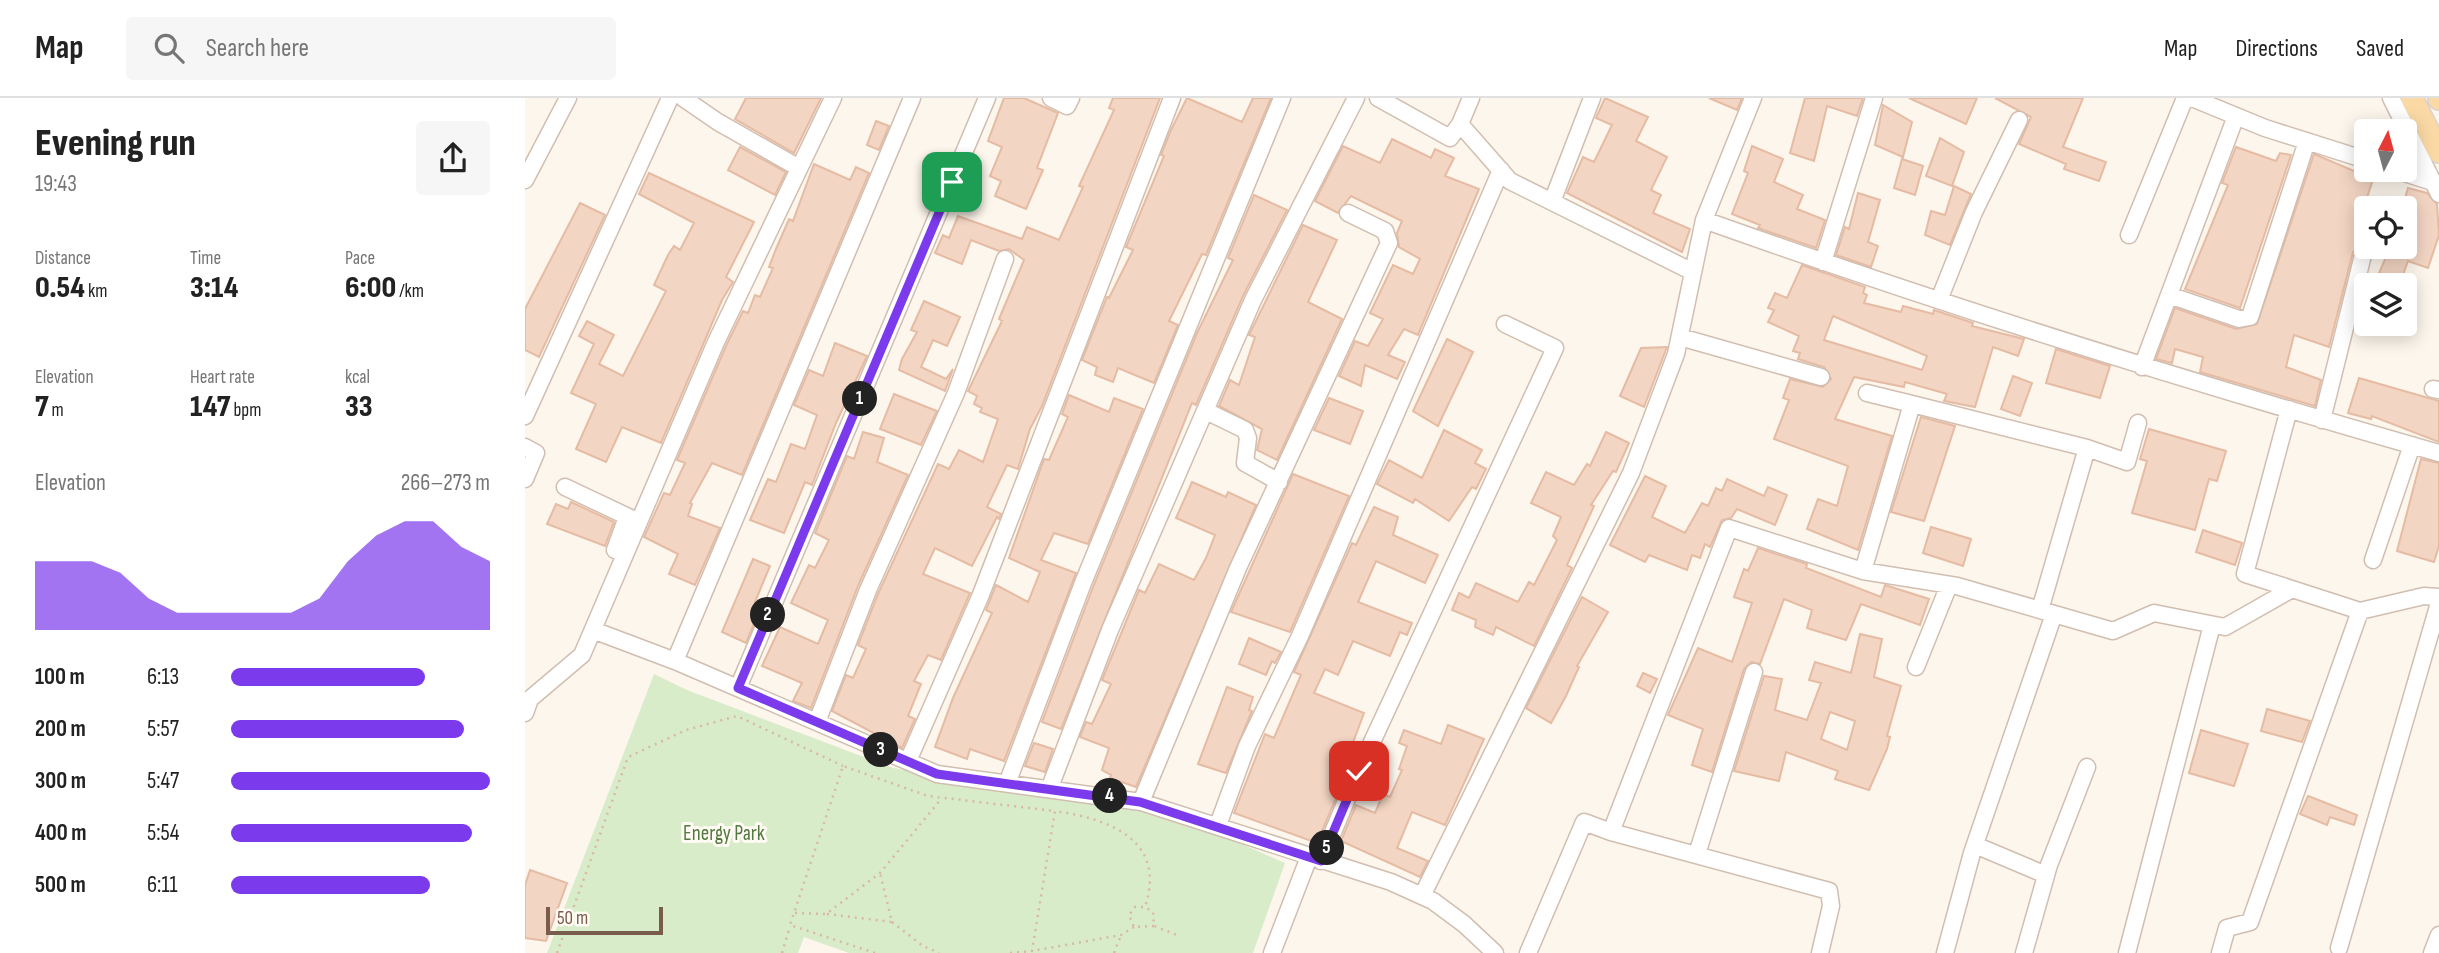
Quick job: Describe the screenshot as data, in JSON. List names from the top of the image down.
{
  "parks": ["Energy Park"],
  "scale_bar": "50 m",
  "north": "top",
  "page": {
    "header": "Map",
    "search": "Search here",
    "nav": ["Map", "Directions", "Saved"],
    "heading": ["Evening run", "19:43"],
    "stats": [
      ["Distance", "0.54 km"],
      ["Time", "3:14"],
      ["Pace", "6:00 /km"],
      ["Elevation", "7 m"],
      ["Heart rate", "147 bpm"],
      ["kcal", "33"]
    ],
    "pins": [
      "1",
      "2",
      "3",
      "4",
      "5"
    ],
    "chart": ["Elevation", "266–273 m"],
    "list": [
      {
        "name": "100 m",
        "note": "6:13"
      },
      {
        "name": "200 m",
        "note": "5:57"
      },
      {
        "name": "300 m",
        "note": "5:47"
      },
      {
        "name": "400 m",
        "note": "5:54"
      },
      {
        "name": "500 m",
        "note": "6:11"
      }
    ],
    "scale": "50 m"
  }
}
